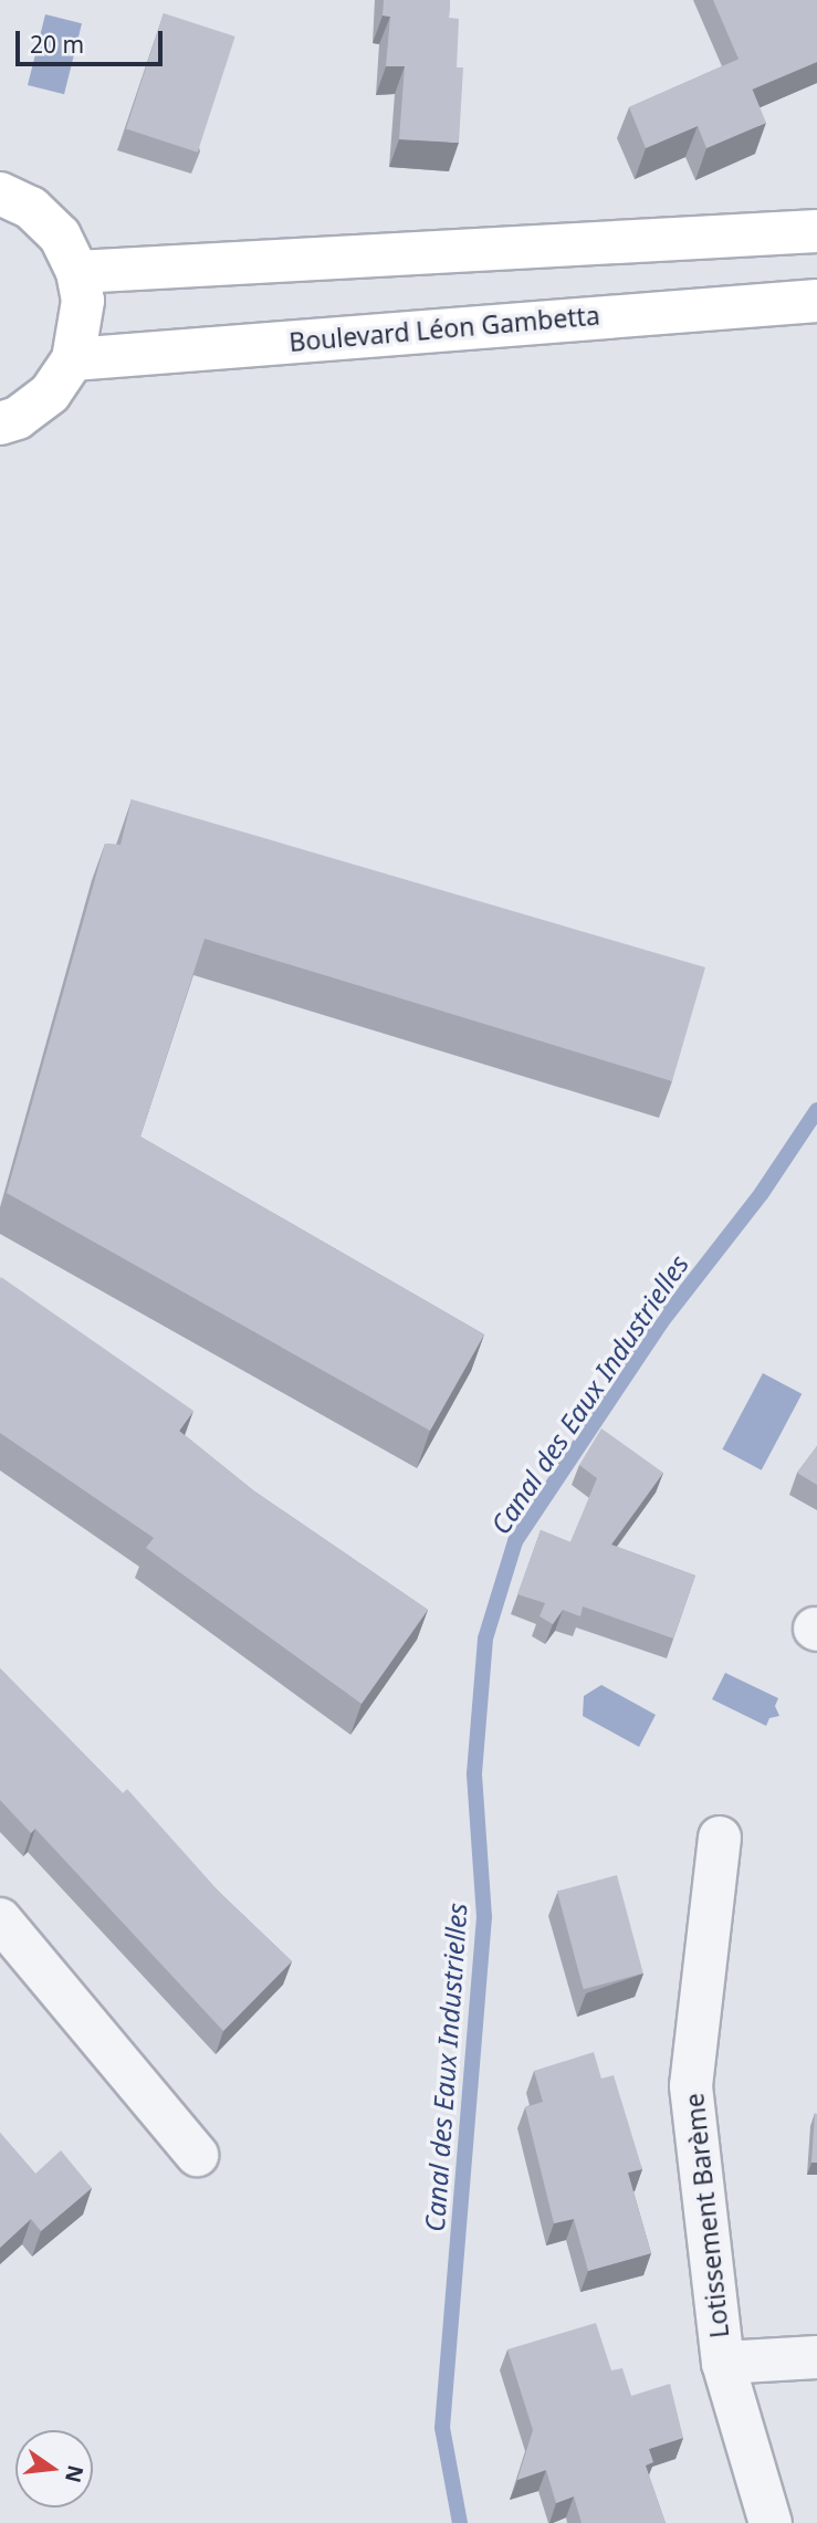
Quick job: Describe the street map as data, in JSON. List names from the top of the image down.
{
  "streets": {
    "main road": ["Boulevard Léon Gambetta"],
    "street": ["Lotissement Barème"]
  },
  "water": ["Canal des Eaux Industrielles"],
  "scale_bar": "20 m",
  "north": "right"
}
